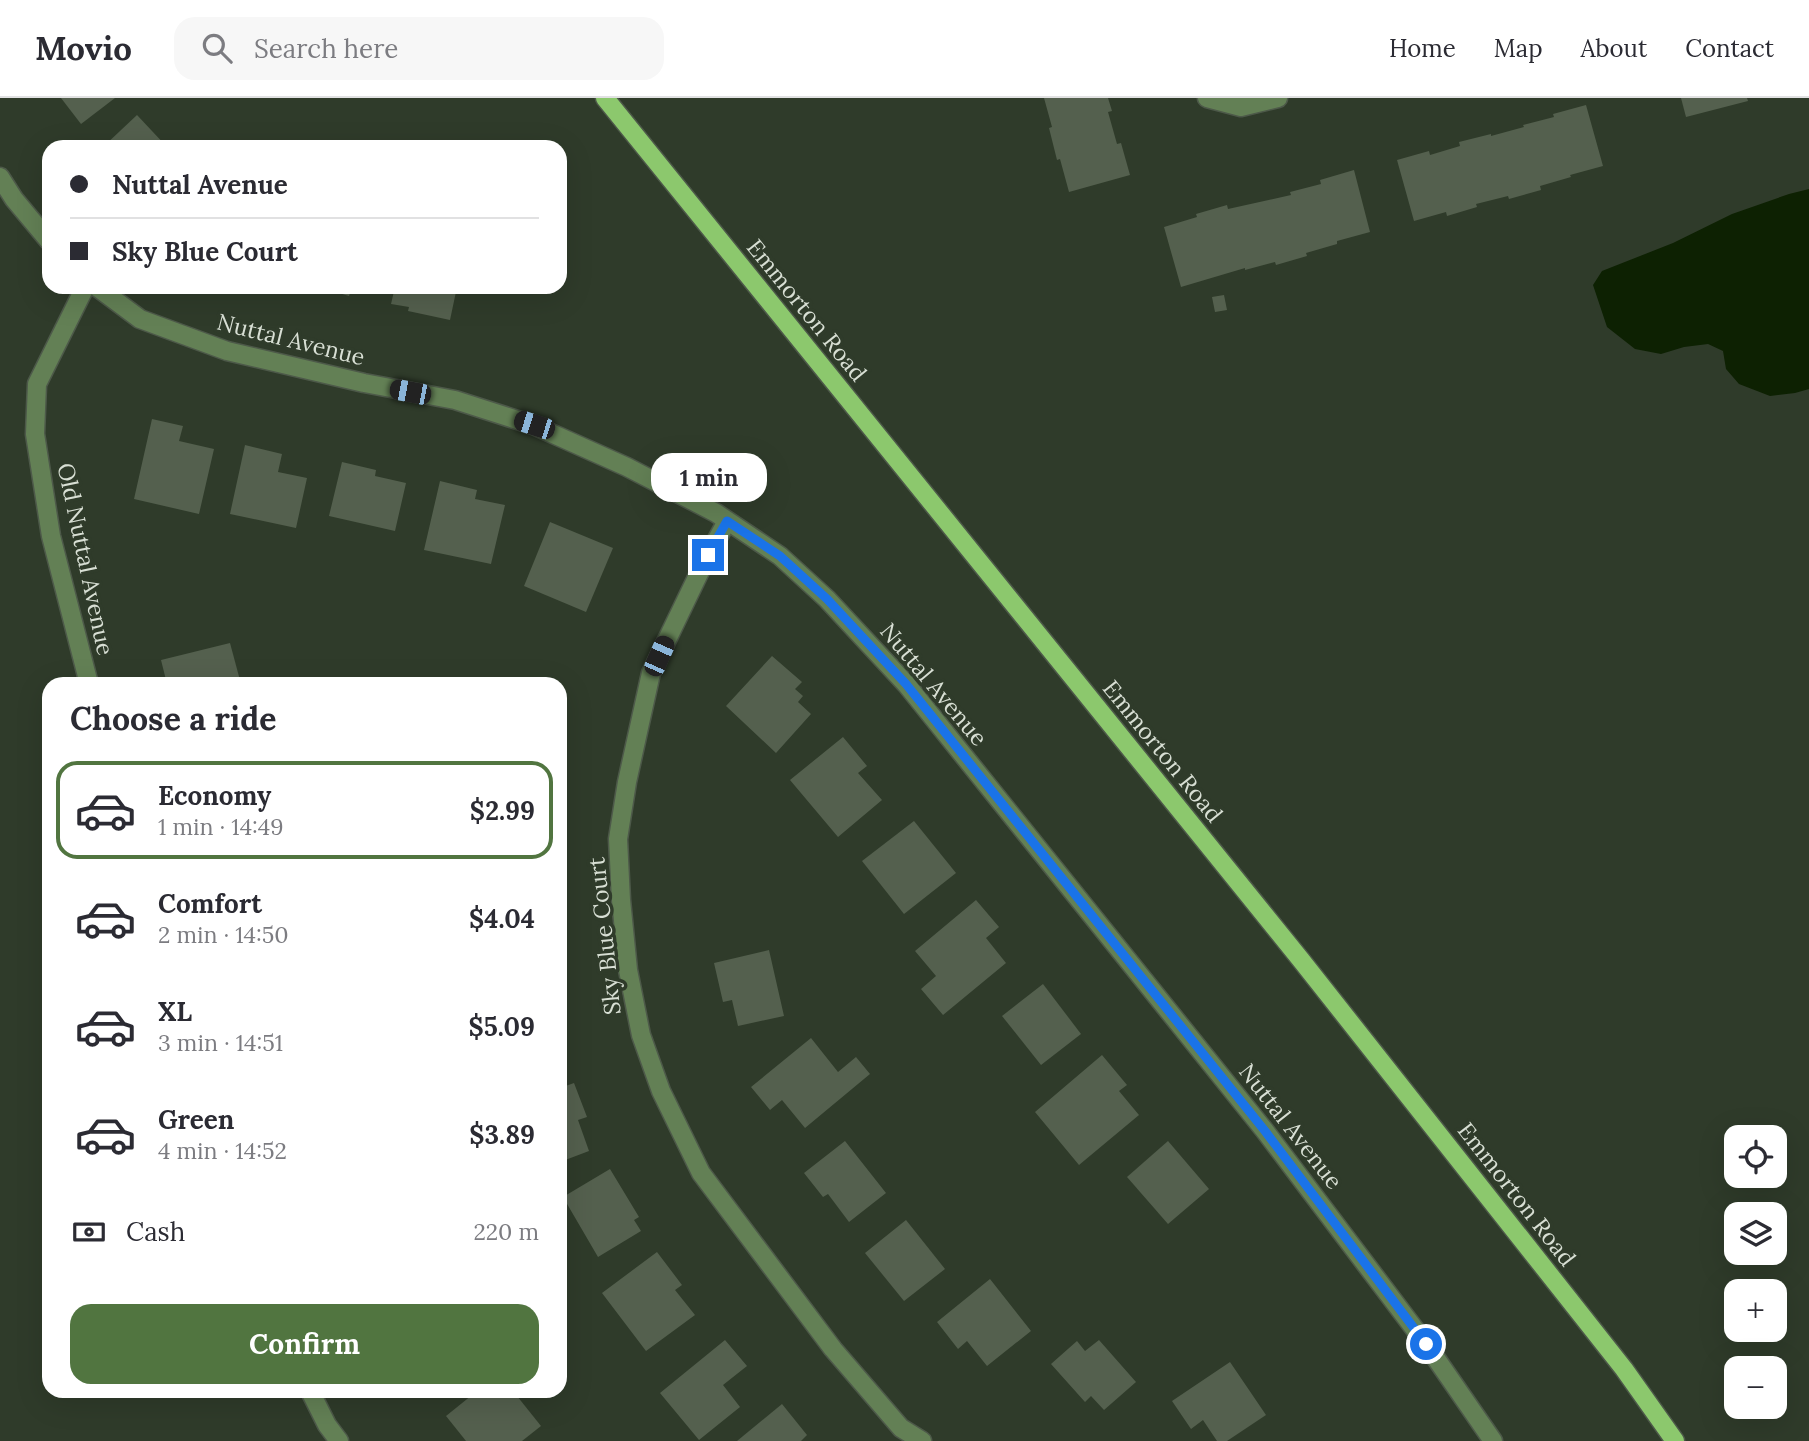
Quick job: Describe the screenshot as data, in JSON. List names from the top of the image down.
{
  "streets": {
    "main road": ["Emmorton Road"],
    "street": ["Nuttal Avenue", "Old Nuttal Avenue", "Sky Blue Court"]
  },
  "crossings": [
    ["Nuttal Avenue", "Sky Blue Court"]
  ],
  "page": {
    "header": "Movio",
    "search": "Search here",
    "nav": [
      "Home",
      "Map",
      "About",
      "Contact"
    ],
    "banner": ["Nuttal Avenue", "Sky Blue Court"],
    "bubble": "1 min",
    "heading": "Choose a ride",
    "list": [
      {
        "name": "Economy",
        "note": "1 min · 14:49",
        "value": "$2.99"
      },
      {
        "name": "Comfort",
        "note": "2 min · 14:50",
        "value": "$4.04"
      },
      {
        "name": "XL",
        "note": "3 min · 14:51",
        "value": "$5.09"
      },
      {
        "name": "Green",
        "note": "4 min · 14:52",
        "value": "$3.89"
      }
    ],
    "map_buttons": ["+", "−"],
    "pay": ["Cash", "220 m"],
    "buttons": "Confirm"
  }
}
